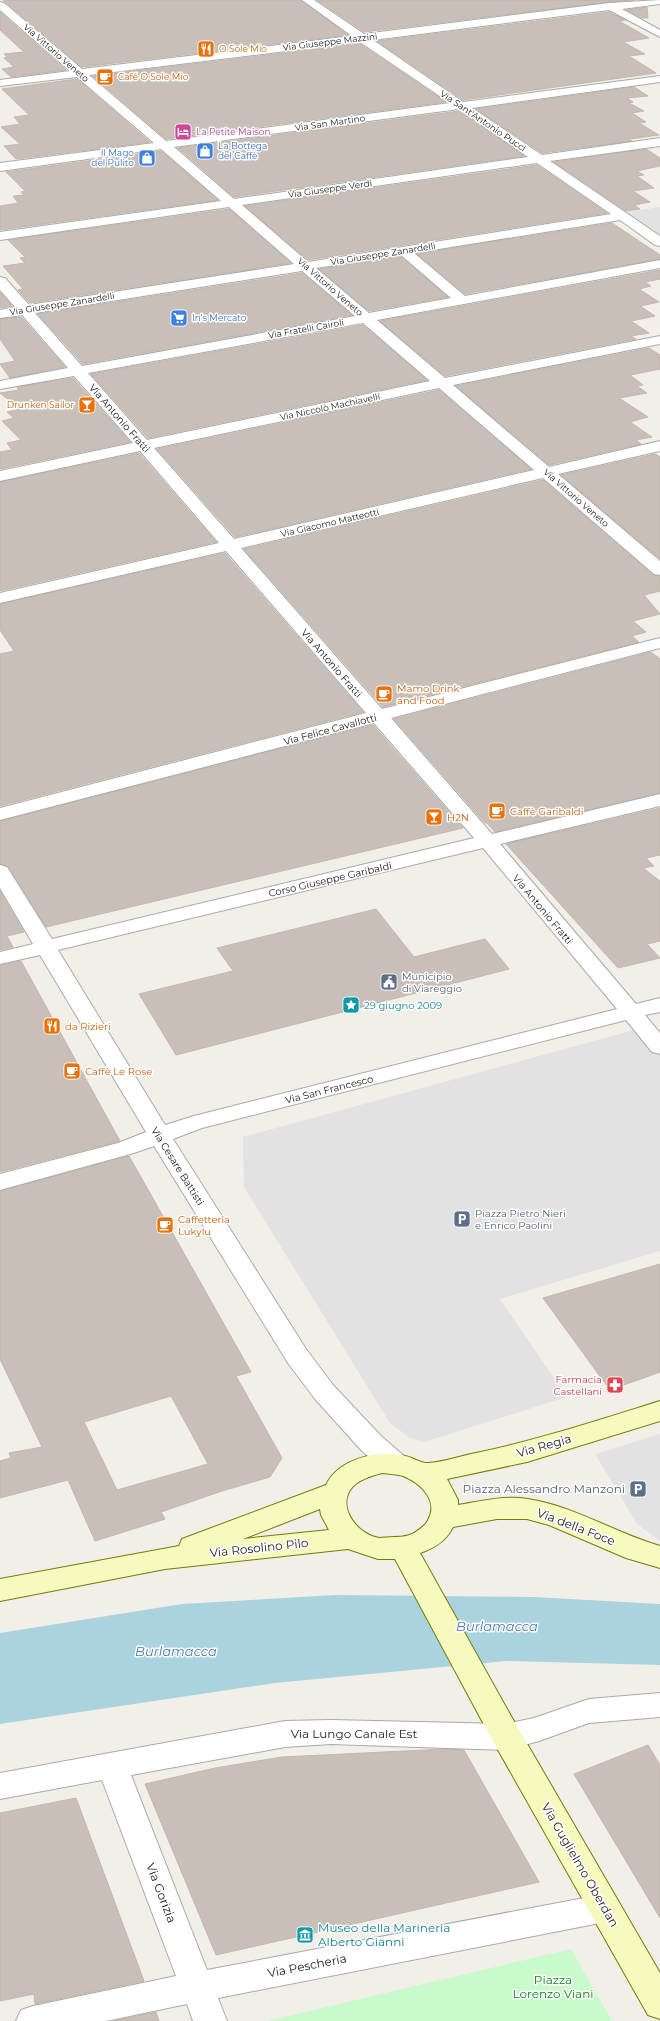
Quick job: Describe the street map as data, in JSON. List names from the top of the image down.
{
  "streets": {
    "street": [
      "Via Giuseppe Mazzini",
      "Via Vittorio Veneto",
      "Via Sant'Antonio Pucci",
      "Via San Martino",
      "Via Giuseppe Verdi",
      "Via Giuseppe Zanardelli",
      "Via Fratelli Cairoli",
      "Via Niccolò Machiavelli",
      "Via Antonio Fratti",
      "Via Giacomo Matteotti",
      "Via Felice Cavallotti",
      "Corso Giuseppe Garibaldi",
      "Via San Francesco",
      "Via Cesare Battisti",
      "Via Regia",
      "Via della Foce",
      "Via Rosolino Pilo",
      "Via Lungo Canale Est",
      "Via Guglielmo Oberdan",
      "Via Gorizia",
      "Via Pescheria"
    ]
  },
  "crossings": [
    ["Via Giuseppe Mazzini", "Via Vittorio Veneto"],
    ["Via Giuseppe Mazzini", "Via Sant'Antonio Pucci"],
    ["Via Vittorio Veneto", "Via San Martino"],
    ["Via Vittorio Veneto", "Via Giuseppe Verdi"],
    ["Via Vittorio Veneto", "Via Giuseppe Zanardelli"],
    ["Via Vittorio Veneto", "Via Fratelli Cairoli"],
    ["Via Vittorio Veneto", "Via Niccolò Machiavelli"],
    ["Via Vittorio Veneto", "Via Giacomo Matteotti"],
    ["Via Sant'Antonio Pucci", "Via San Martino"],
    ["Via Sant'Antonio Pucci", "Via Giuseppe Verdi"],
    ["Via Sant'Antonio Pucci", "Via Giuseppe Zanardelli"],
    ["Via Giuseppe Zanardelli", "Via Antonio Fratti"],
    ["Via Fratelli Cairoli", "Via Antonio Fratti"],
    ["Via Niccolò Machiavelli", "Via Antonio Fratti"],
    ["Via Antonio Fratti", "Via Giacomo Matteotti"],
    ["Via Antonio Fratti", "Via Felice Cavallotti"],
    ["Via Antonio Fratti", "Corso Giuseppe Garibaldi"],
    ["Via Antonio Fratti", "Via San Francesco"],
    ["Corso Giuseppe Garibaldi", "Via Cesare Battisti"],
    ["Via San Francesco", "Via Cesare Battisti"],
    ["Via Cesare Battisti", "Via Regia"],
    ["Via Cesare Battisti", "Via della Foce"],
    ["Via Cesare Battisti", "Via Rosolino Pilo"],
    ["Via Cesare Battisti", "Via Guglielmo Oberdan"],
    ["Via Regia", "Via della Foce"],
    ["Via Regia", "Via Rosolino Pilo"],
    ["Via Regia", "Via Guglielmo Oberdan"],
    ["Via della Foce", "Via Rosolino Pilo"],
    ["Via della Foce", "Via Guglielmo Oberdan"],
    ["Via Rosolino Pilo", "Via Guglielmo Oberdan"],
    ["Via Lungo Canale Est", "Via Guglielmo Oberdan"],
    ["Via Lungo Canale Est", "Via Gorizia"],
    ["Via Guglielmo Oberdan", "Via Pescheria"],
    ["Via Gorizia", "Via Pescheria"]
  ],
  "water": ["Burlamacca"],
  "parks": ["Piazza Lorenzo Viani"],
  "places": {
    "restaurant": ["O Sole Mio", "da Rizieri"],
    "cafe": [
      "Café O Sole Mio",
      "Mamo Drink and Food",
      "Caffè Garibaldi",
      "Caffè Le Rose",
      "Caffetteria Lukylu"
    ],
    "hotel": ["La Petite Maison"],
    "shop": ["La Bottega del Caffè", "Il Mago del Pulito"],
    "supermarket": ["In's Mercato"],
    "bar": ["Drunken Sailor", "H2N"],
    "public building": ["Municipio di Viareggio"],
    "place": ["29 giugno 2009"],
    "parking": ["Piazza Pietro Nieri e Enrico Paolini", "Piazza Alessandro Manzoni"],
    "pharmacy": ["Farmacia Castellani"],
    "museum": ["Museo della Marineria Alberto Gianni"]
  }
}
